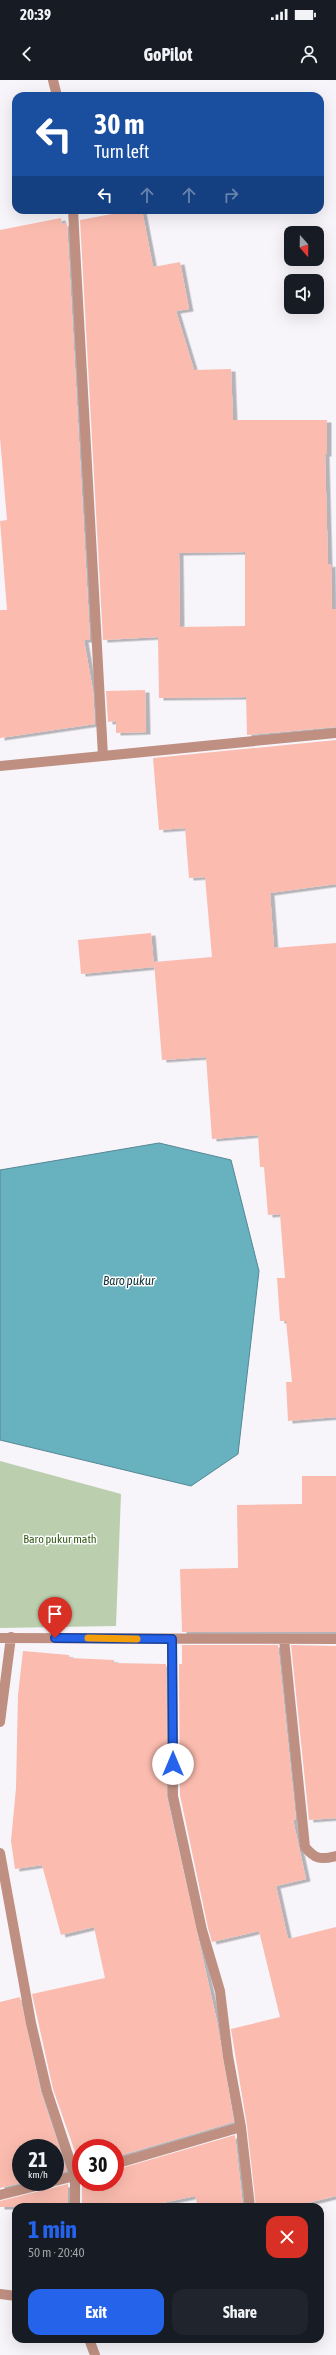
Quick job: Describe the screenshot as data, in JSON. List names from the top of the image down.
{
  "water": ["Baro pukur"],
  "parks": ["Baro pukur math"],
  "north": "bottom",
  "page": {
    "status": "20:39",
    "header": "GoPilot",
    "turn": ["30 m", "Turn left"],
    "speed": "21 km/h",
    "limit": "30",
    "heading": ["1 min", "50 m · 20:40"],
    "buttons": ["Exit", "Share"]
  }
}
